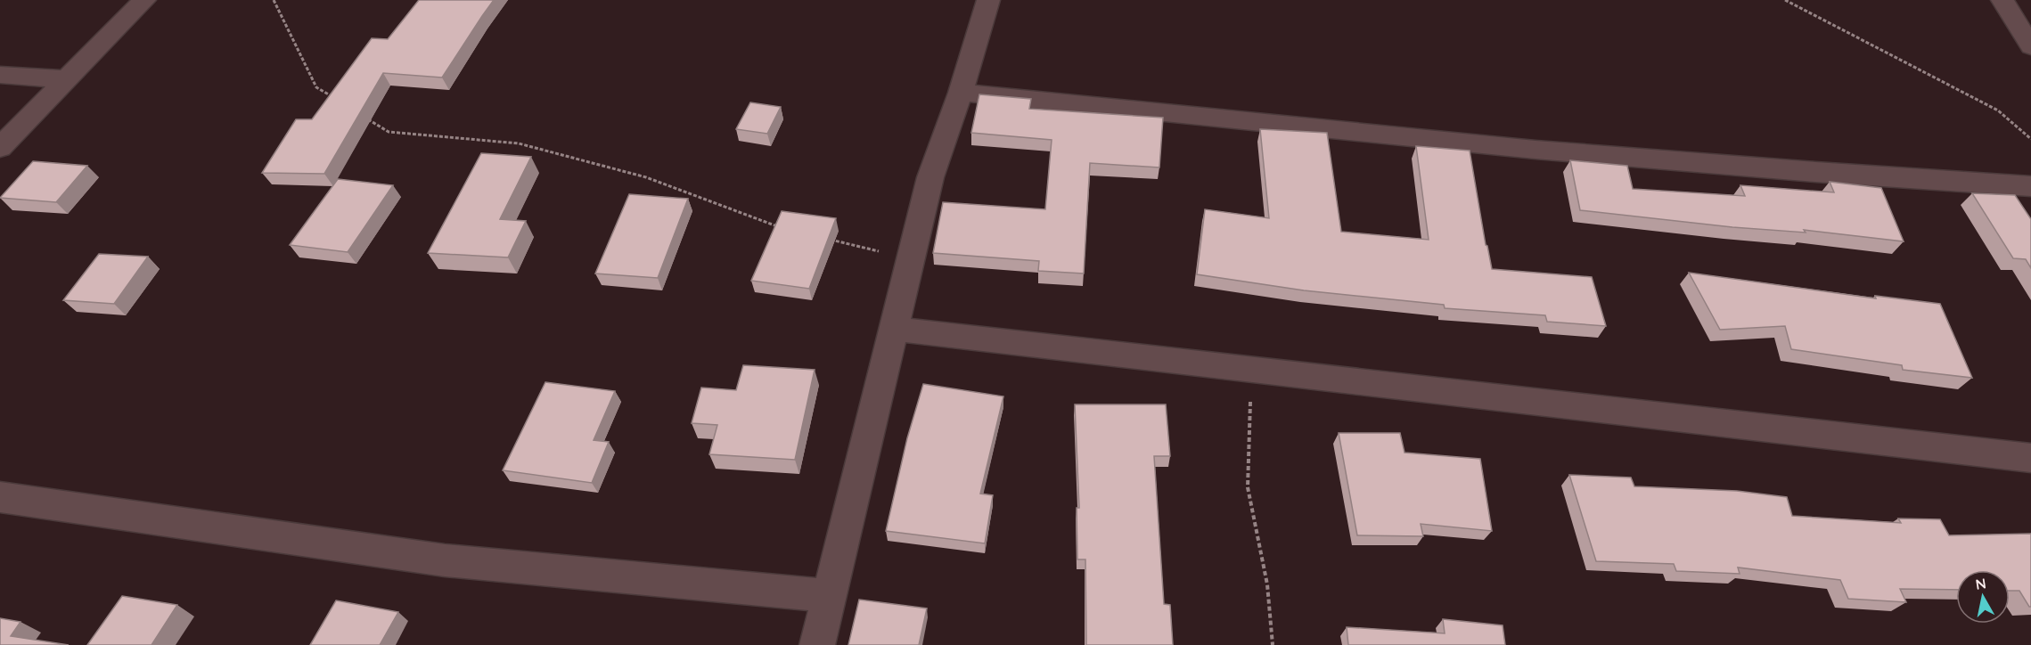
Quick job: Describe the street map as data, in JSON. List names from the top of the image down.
{
  "north": "top"
}
